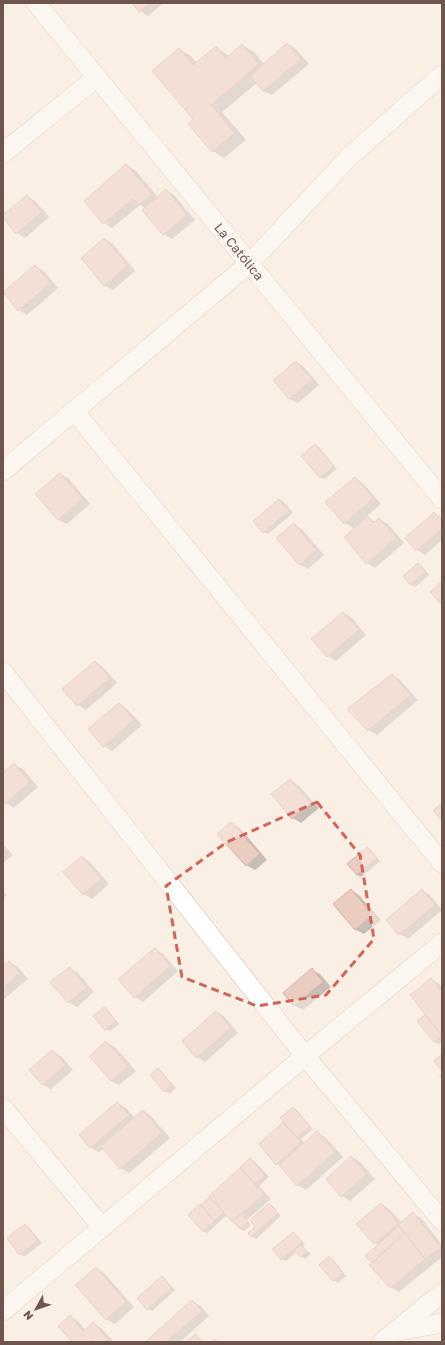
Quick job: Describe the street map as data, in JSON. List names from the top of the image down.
{
  "streets": {
    "street": ["La Católica"]
  },
  "north": "bottom left"
}
